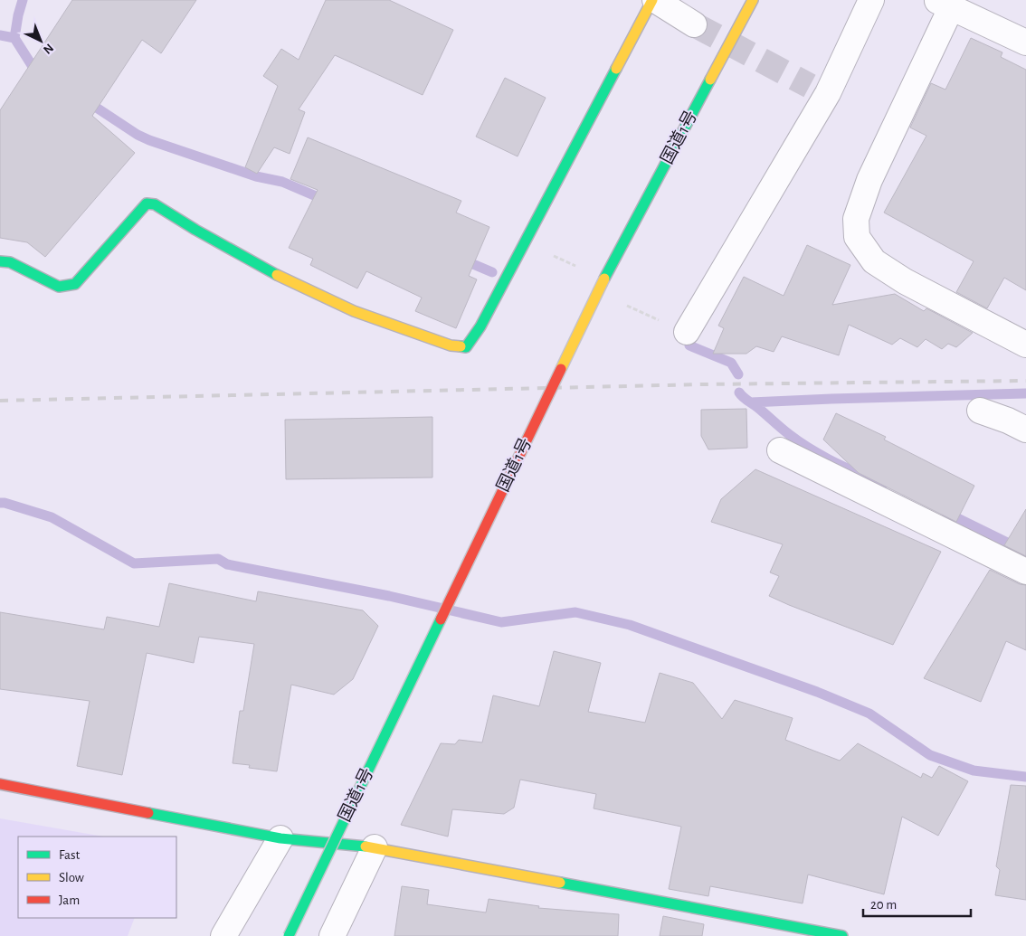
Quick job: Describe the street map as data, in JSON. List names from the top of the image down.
{
  "streets": {
    "main road": ["国道1号"]
  },
  "legend": ["Fast", "Slow", "Jam"],
  "scale_bar": "20 m",
  "north": "bottom right"
}
